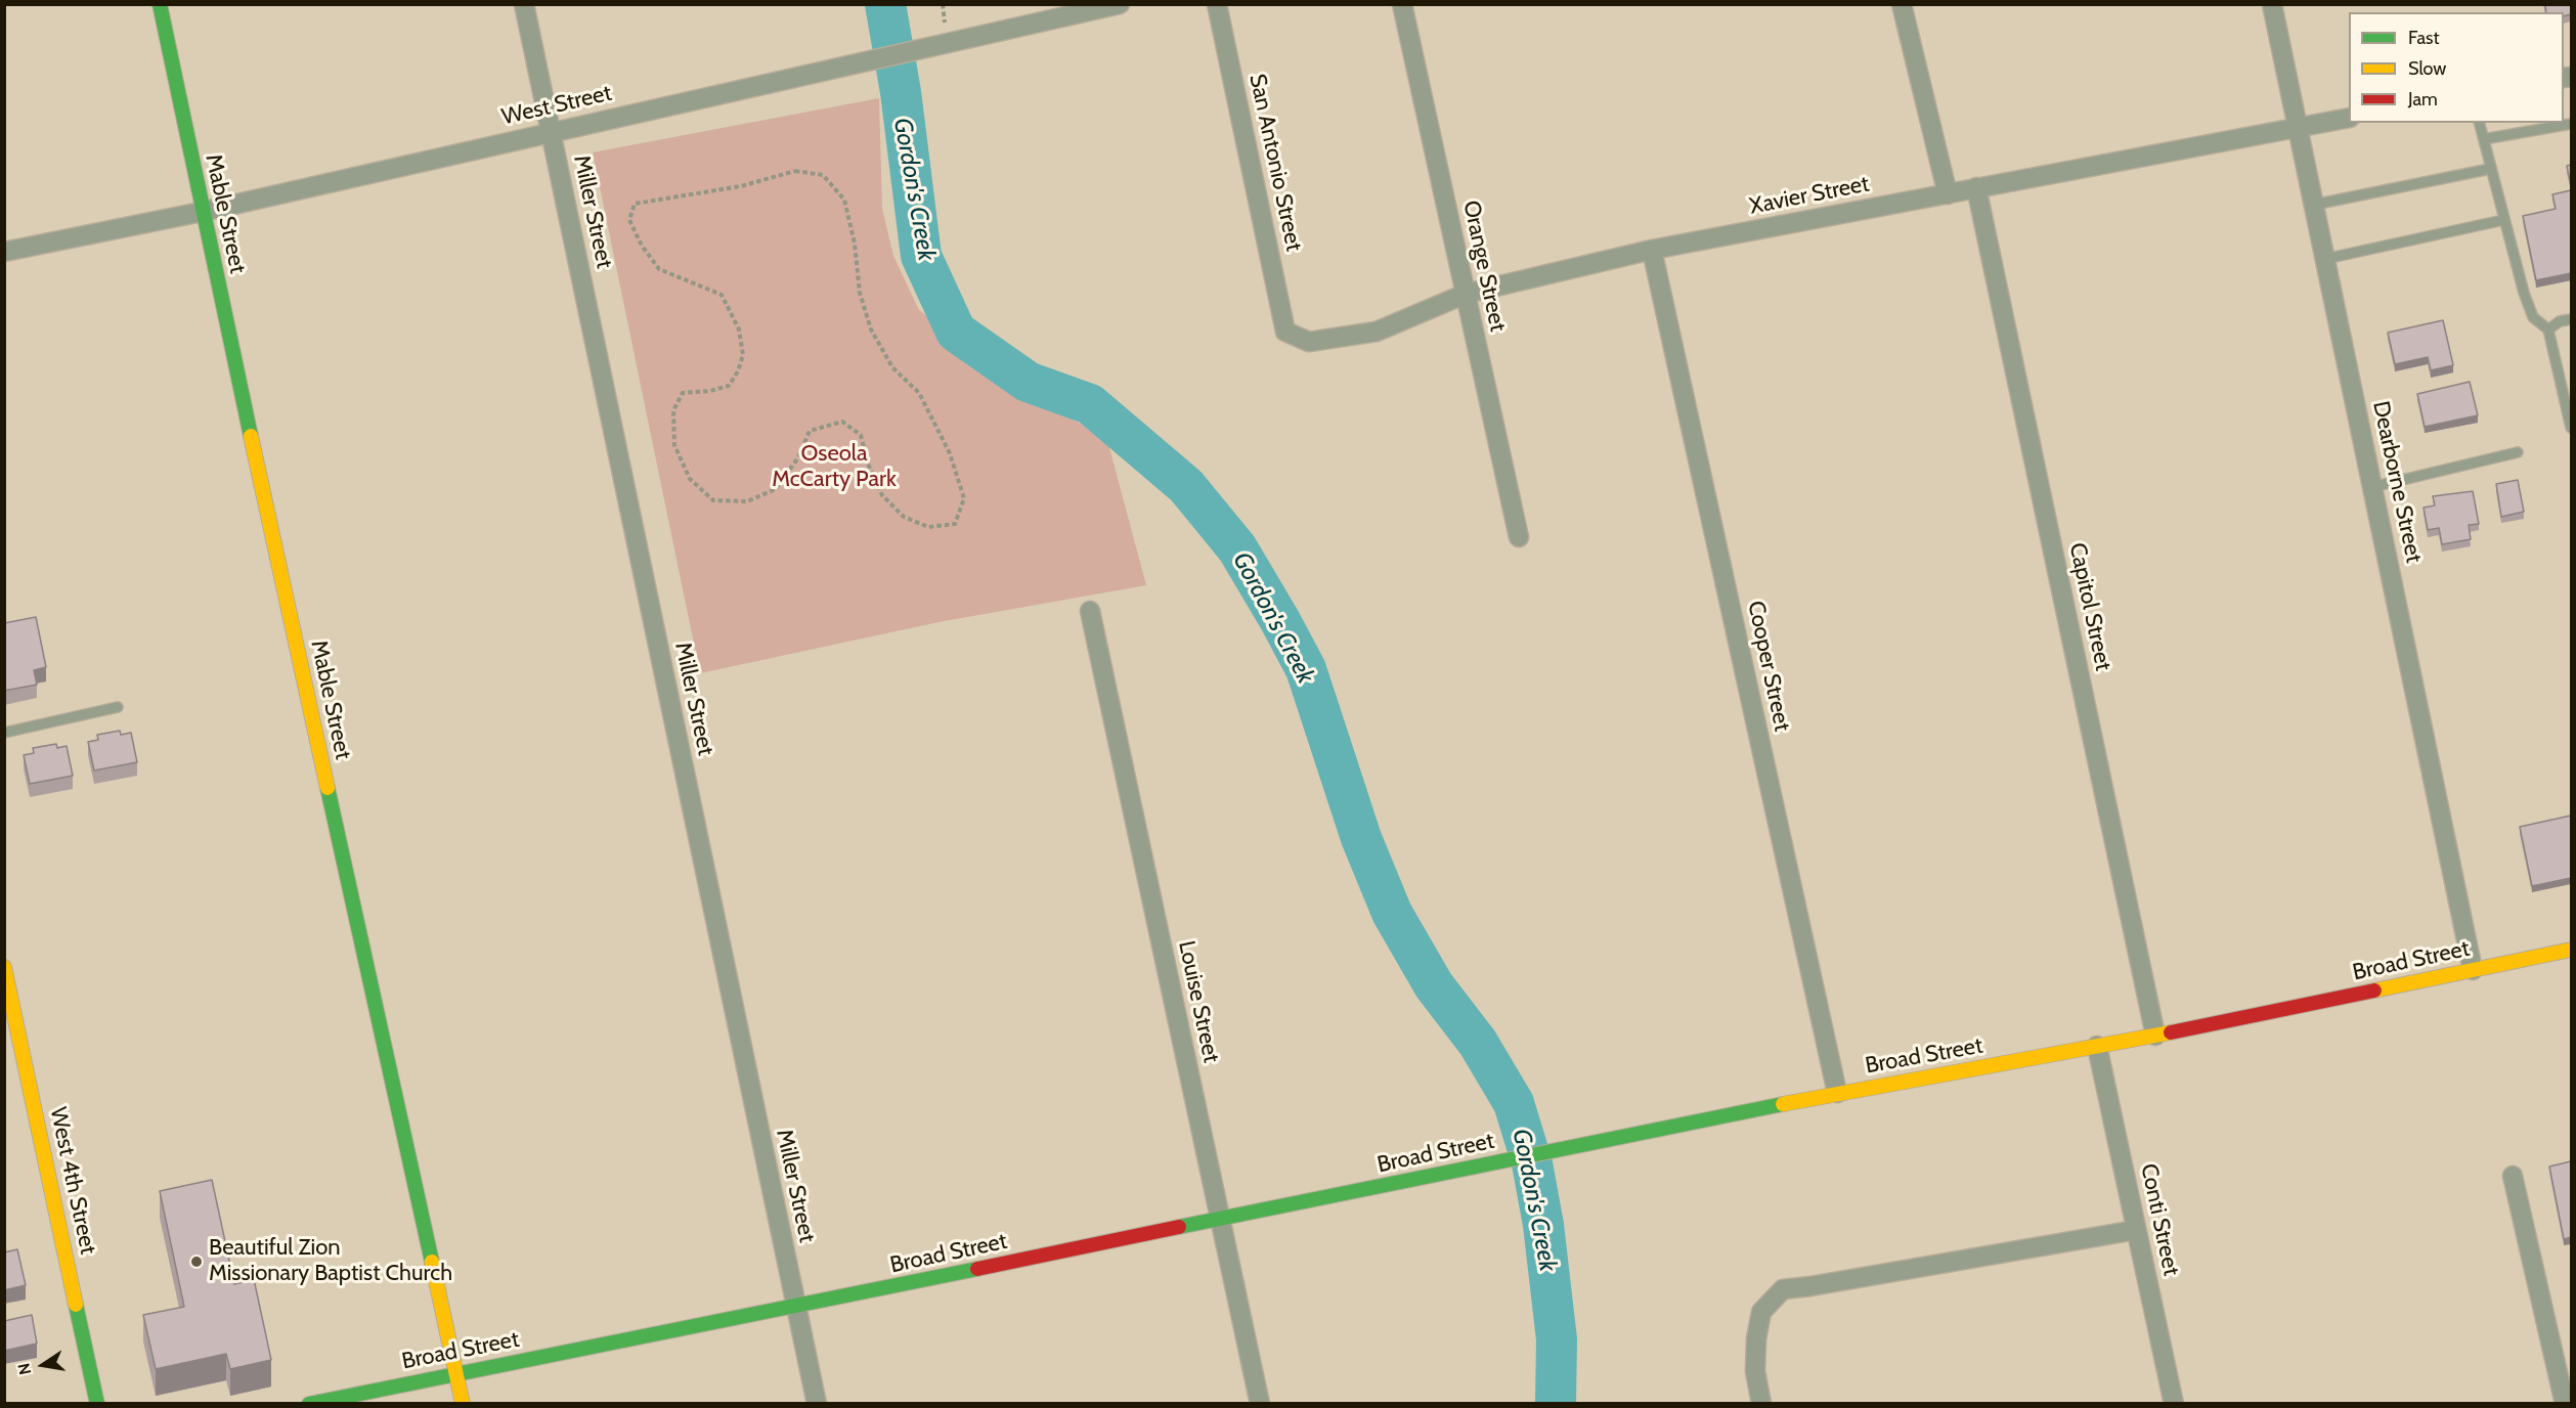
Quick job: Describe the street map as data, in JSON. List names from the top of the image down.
{
  "streets": {
    "street": [
      "West Street",
      "San Antonio Street",
      "Xavier Street",
      "Miller Street",
      "Mable Street",
      "Orange Street",
      "Dearborne Street",
      "Capitol Street",
      "Cooper Street",
      "Broad Street",
      "Louise Street",
      "West 4th Street",
      "Conti Street"
    ]
  },
  "crossings": [
    ["West Street", "Miller Street"],
    ["West Street", "Mable Street"],
    ["San Antonio Street", "Xavier Street"],
    ["Xavier Street", "Orange Street"],
    ["Xavier Street", "Dearborne Street"],
    ["Xavier Street", "Capitol Street"],
    ["Xavier Street", "Cooper Street"],
    ["Miller Street", "Broad Street"],
    ["Mable Street", "Broad Street"],
    ["Dearborne Street", "Broad Street"],
    ["Capitol Street", "Broad Street"],
    ["Cooper Street", "Broad Street"],
    ["Broad Street", "Louise Street"],
    ["Broad Street", "Conti Street"]
  ],
  "water": ["Gordon's Creek"],
  "parks": ["Oseola McCarty Park"],
  "places": ["Beautiful Zion Missionary Baptist Church"],
  "legend": ["Fast", "Slow", "Jam"],
  "north": "left"
}
